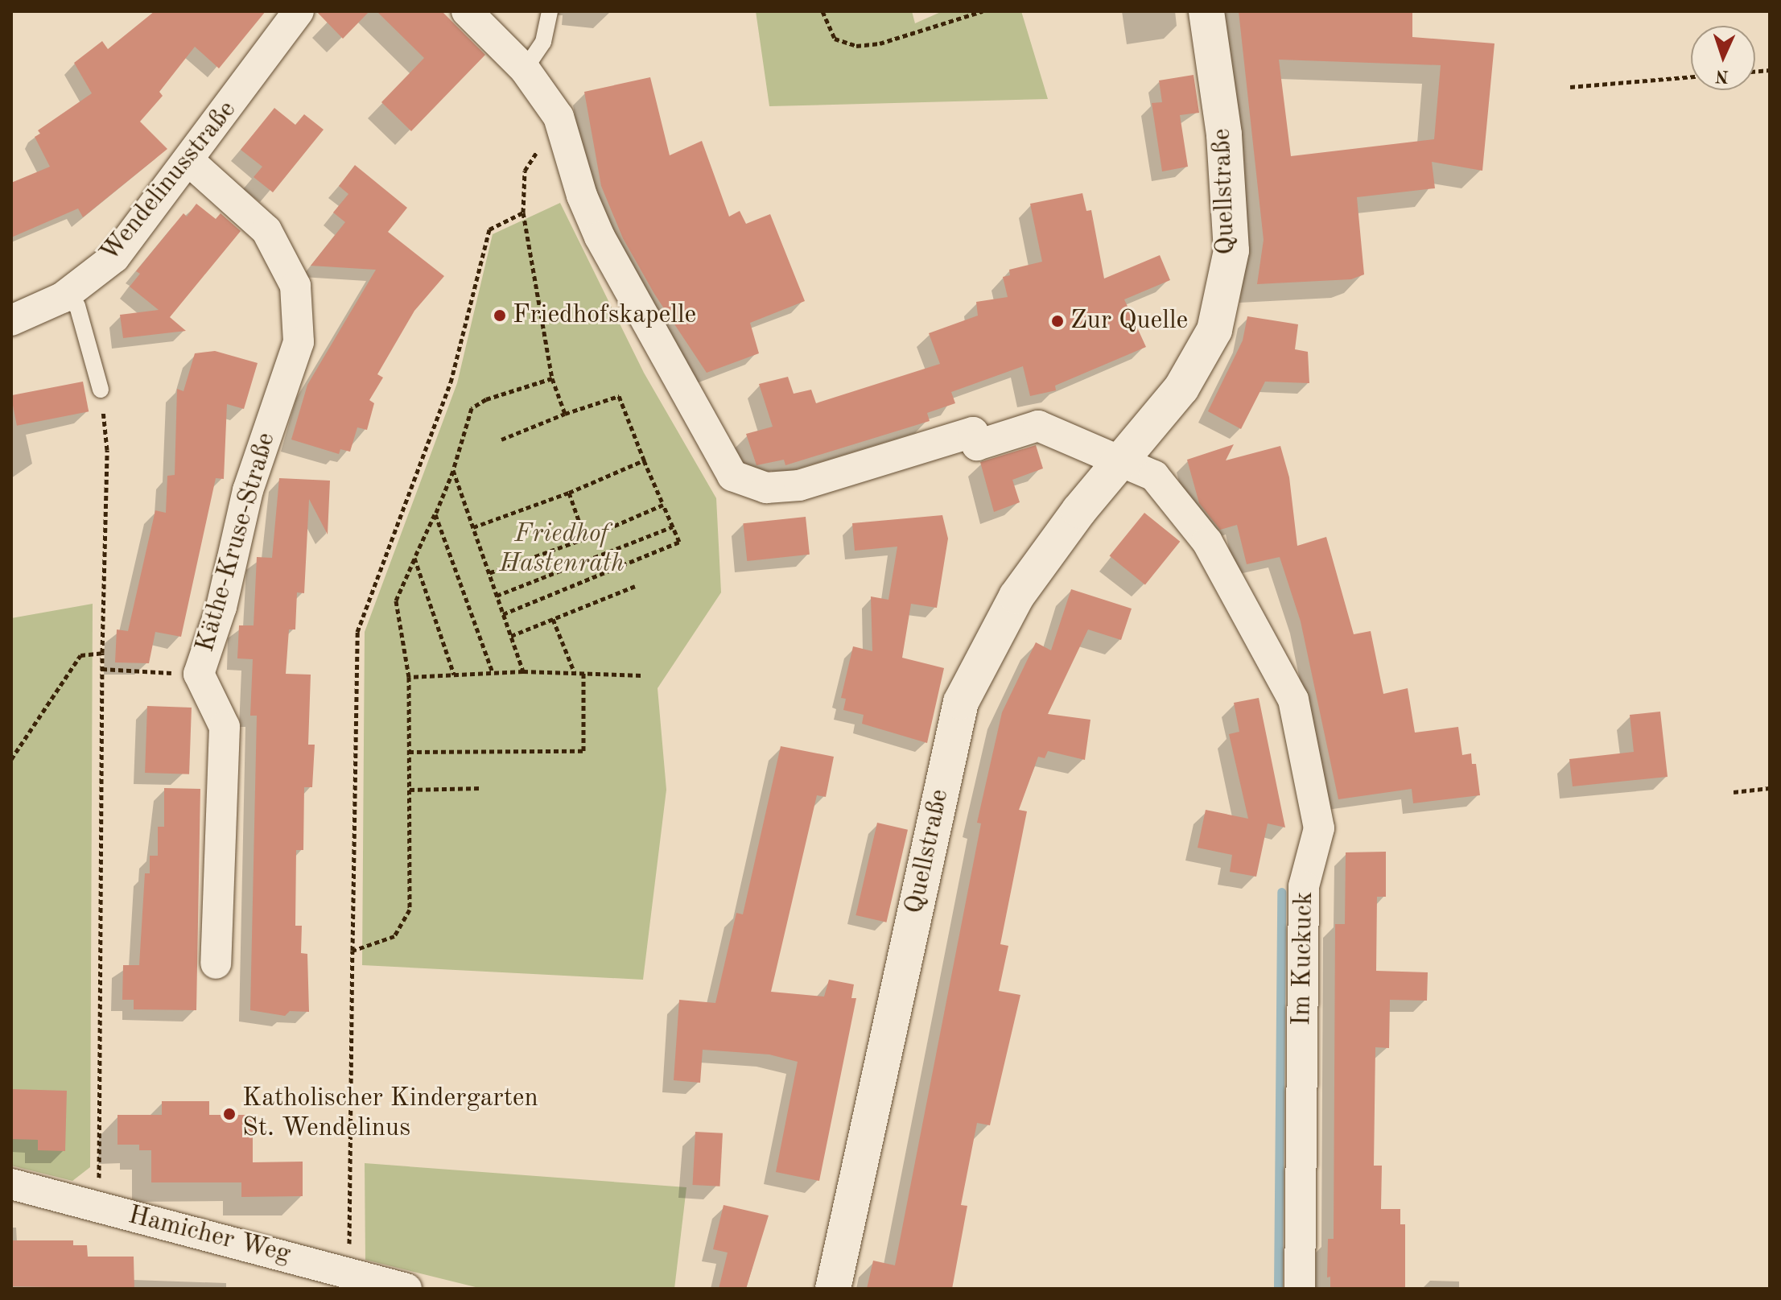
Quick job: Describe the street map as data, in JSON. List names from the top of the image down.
{
  "streets": {
    "main road": ["Quellstraße"],
    "street": [
      "Wendelinusstraße",
      "Käthe-Kruse-Straße",
      "Im Kuckuck",
      "Hamicher Weg"
    ]
  },
  "crossings": [
    ["Wendelinusstraße", "Käthe-Kruse-Straße"],
    ["Quellstraße", "Im Kuckuck"]
  ],
  "parks": ["Friedhof Hastenrath"],
  "places": ["Friedhofskapelle", "Zur Quelle", "Katholischer Kindergarten St. Wendelinus"],
  "north": "bottom"
}
